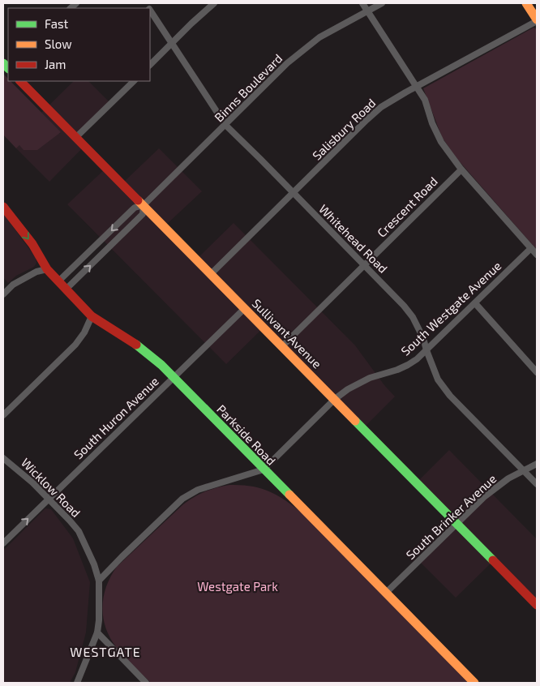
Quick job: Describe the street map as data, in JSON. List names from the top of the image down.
{
  "streets": {
    "main road": ["Sullivant Avenue", "Parkside Road"],
    "street": [
      "Binns Boulevard",
      "Salisbury Road",
      "Crescent Road",
      "Whitehead Road",
      "South Westgate Avenue",
      "South Huron Avenue",
      "Wicklow Road",
      "South Brinker Avenue"
    ]
  },
  "crossings": [
    ["Binns Boulevard", "Whitehead Road"],
    ["Binns Boulevard", "Sullivant Avenue"],
    ["Binns Boulevard", "Parkside Road"],
    ["Salisbury Road", "Whitehead Road"],
    ["Salisbury Road", "Sullivant Avenue"],
    ["Crescent Road", "Whitehead Road"],
    ["Crescent Road", "Sullivant Avenue"],
    ["Whitehead Road", "South Westgate Avenue"],
    ["Whitehead Road", "South Brinker Avenue"],
    ["South Westgate Avenue", "Sullivant Avenue"],
    ["South Westgate Avenue", "Parkside Road"],
    ["South Westgate Avenue", "Wicklow Road"],
    ["Sullivant Avenue", "South Huron Avenue"],
    ["Sullivant Avenue", "South Brinker Avenue"],
    ["South Huron Avenue", "Parkside Road"],
    ["South Huron Avenue", "Wicklow Road"],
    ["Parkside Road", "South Brinker Avenue"]
  ],
  "districts": ["WESTGATE"],
  "parks": ["Westgate Park"],
  "legend": ["Fast", "Slow", "Jam"]
}
